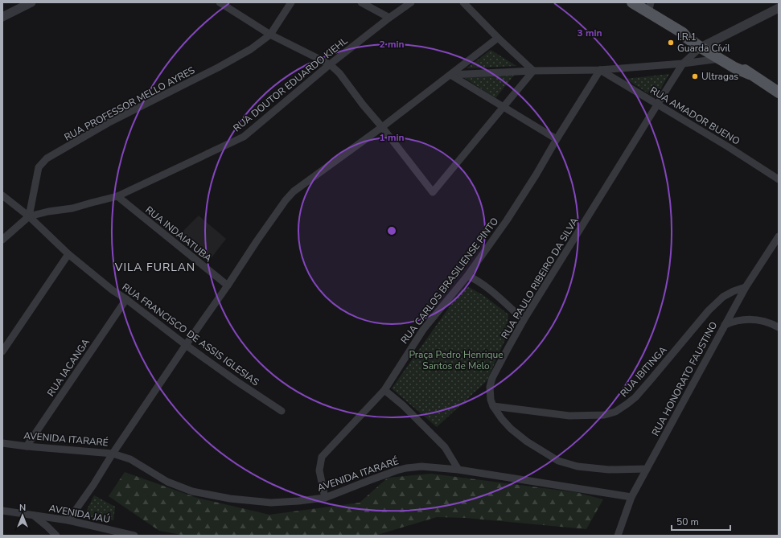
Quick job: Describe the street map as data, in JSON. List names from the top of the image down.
{
  "streets": {
    "street": [
      "RUA DOUTOR EDUARDO KIEHL",
      "RUA PROFESSOR MELLO AYRES",
      "RUA AMADOR BUENO",
      "RUA INDAIATUBA",
      "RUA PAULO RIBEIRO DA SILVA",
      "RUA CARLOS BRASILIENSE PINTO",
      "RUA FRANCISCO DE ASSIS IGLESIAS",
      "RUA IACANGA",
      "RUA IBITINGA",
      "RUA HONORATO FAUSTINO",
      "AVENIDA ITARARÉ",
      "AVENIDA JAÚ"
    ]
  },
  "crossings": [
    ["RUA DOUTOR EDUARDO KIEHL", "RUA PROFESSOR MELLO AYRES"],
    ["RUA DOUTOR EDUARDO KIEHL", "RUA INDAIATUBA"],
    ["RUA DOUTOR EDUARDO KIEHL", "RUA FRANCISCO DE ASSIS IGLESIAS"],
    ["RUA PROFESSOR MELLO AYRES", "RUA FRANCISCO DE ASSIS IGLESIAS"],
    ["RUA AMADOR BUENO", "RUA PAULO RIBEIRO DA SILVA"],
    ["RUA AMADOR BUENO", "RUA CARLOS BRASILIENSE PINTO"],
    ["RUA PAULO RIBEIRO DA SILVA", "RUA IBITINGA"],
    ["RUA PAULO RIBEIRO DA SILVA", "RUA HONORATO FAUSTINO"],
    ["RUA CARLOS BRASILIENSE PINTO", "AVENIDA ITARARÉ"],
    ["RUA FRANCISCO DE ASSIS IGLESIAS", "RUA IACANGA"],
    ["RUA IACANGA", "AVENIDA ITARARÉ"],
    ["RUA IBITINGA", "RUA HONORATO FAUSTINO"],
    ["RUA HONORATO FAUSTINO", "AVENIDA ITARARÉ"]
  ],
  "districts": ["VILA FURLAN"],
  "parks": ["Praça Pedro Henrique Santos de Melo"],
  "places": ["I.R.1 Guarda Cívil", "Ultragas"],
  "scale_bar": "50 m",
  "north": "top",
  "rings": ["3 min", "2 min", "1 min"]
}
